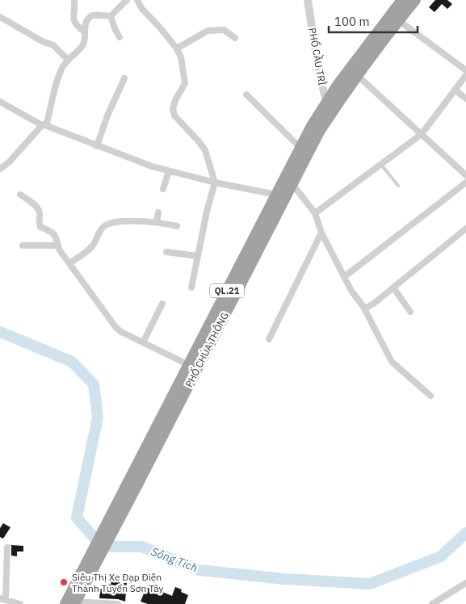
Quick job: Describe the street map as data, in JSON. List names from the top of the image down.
{
  "streets": {
    "highway": ["QL.21", "PHỐ CHÙA THÔNG"],
    "street": ["PHỐ CẦU TRÌ"]
  },
  "crossings": [
    ["PHỐ CẦU TRÌ", "PHỐ CHÙA THÔNG"]
  ],
  "water": ["Sông Tích"],
  "places": ["Siêu Thị Xe Đạp Điện Thành Tuyến Sơn Tây"],
  "scale_bar": "100 m"
}
